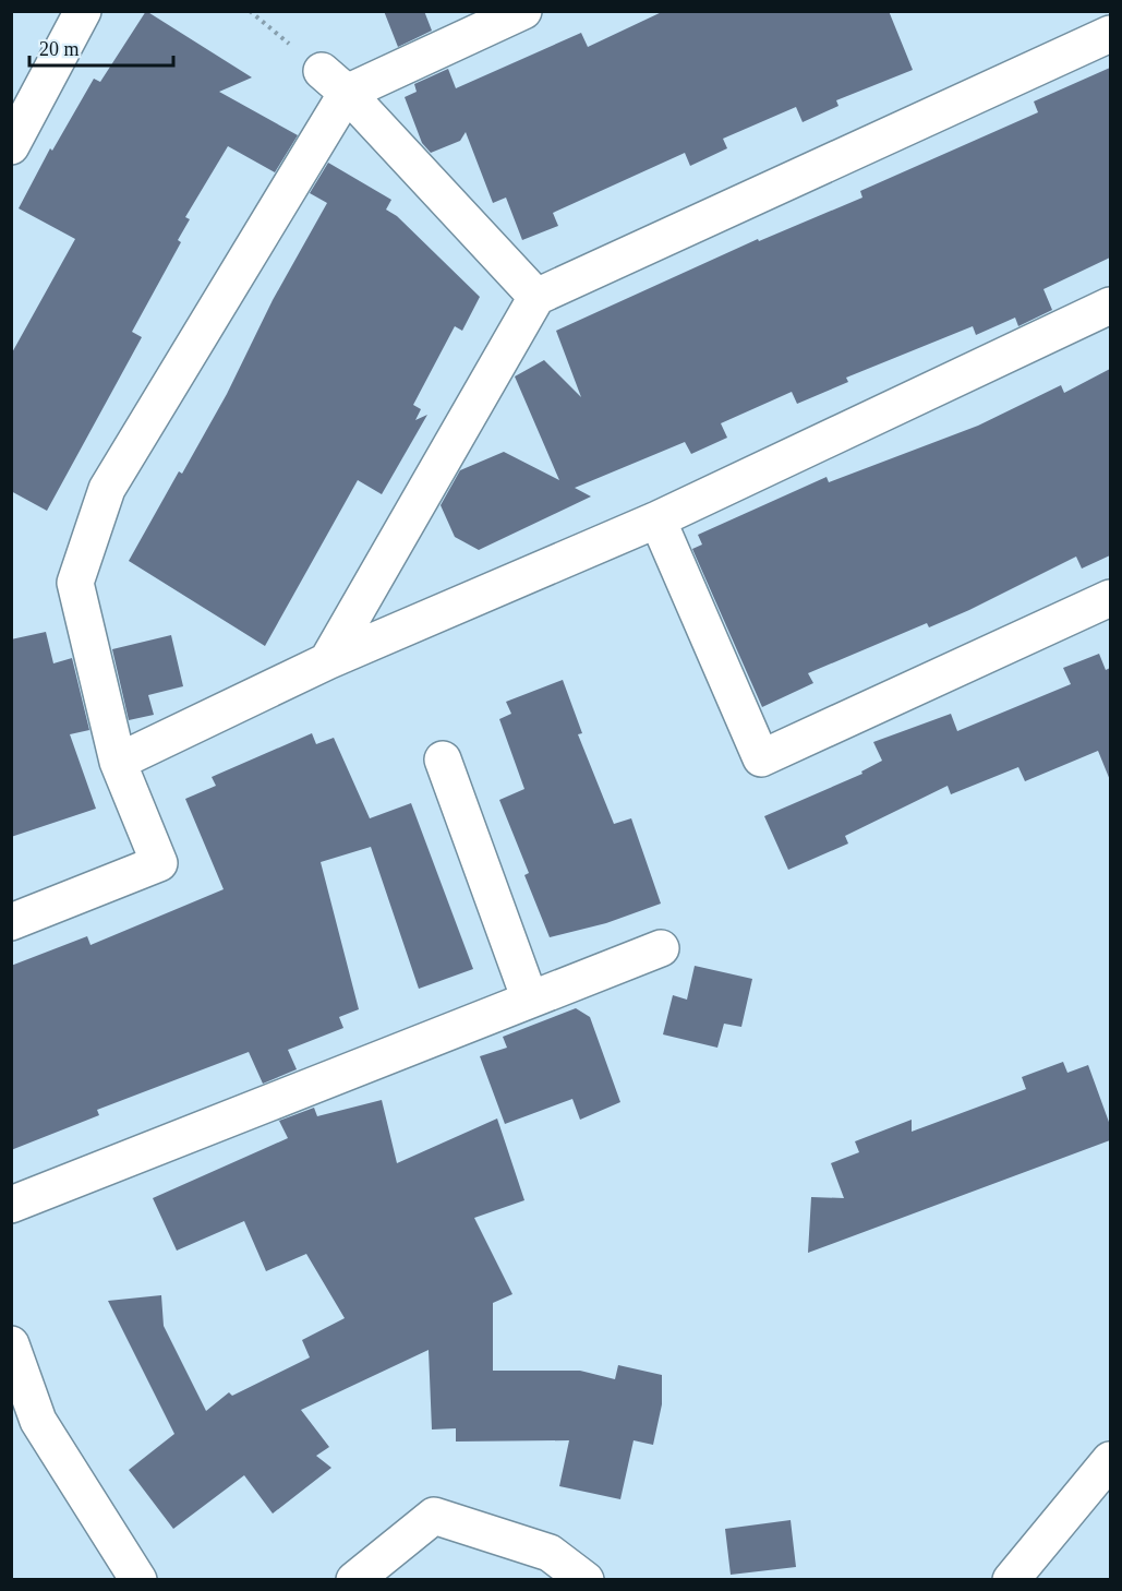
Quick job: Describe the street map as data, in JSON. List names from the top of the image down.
{
  "scale_bar": "20 m"
}
